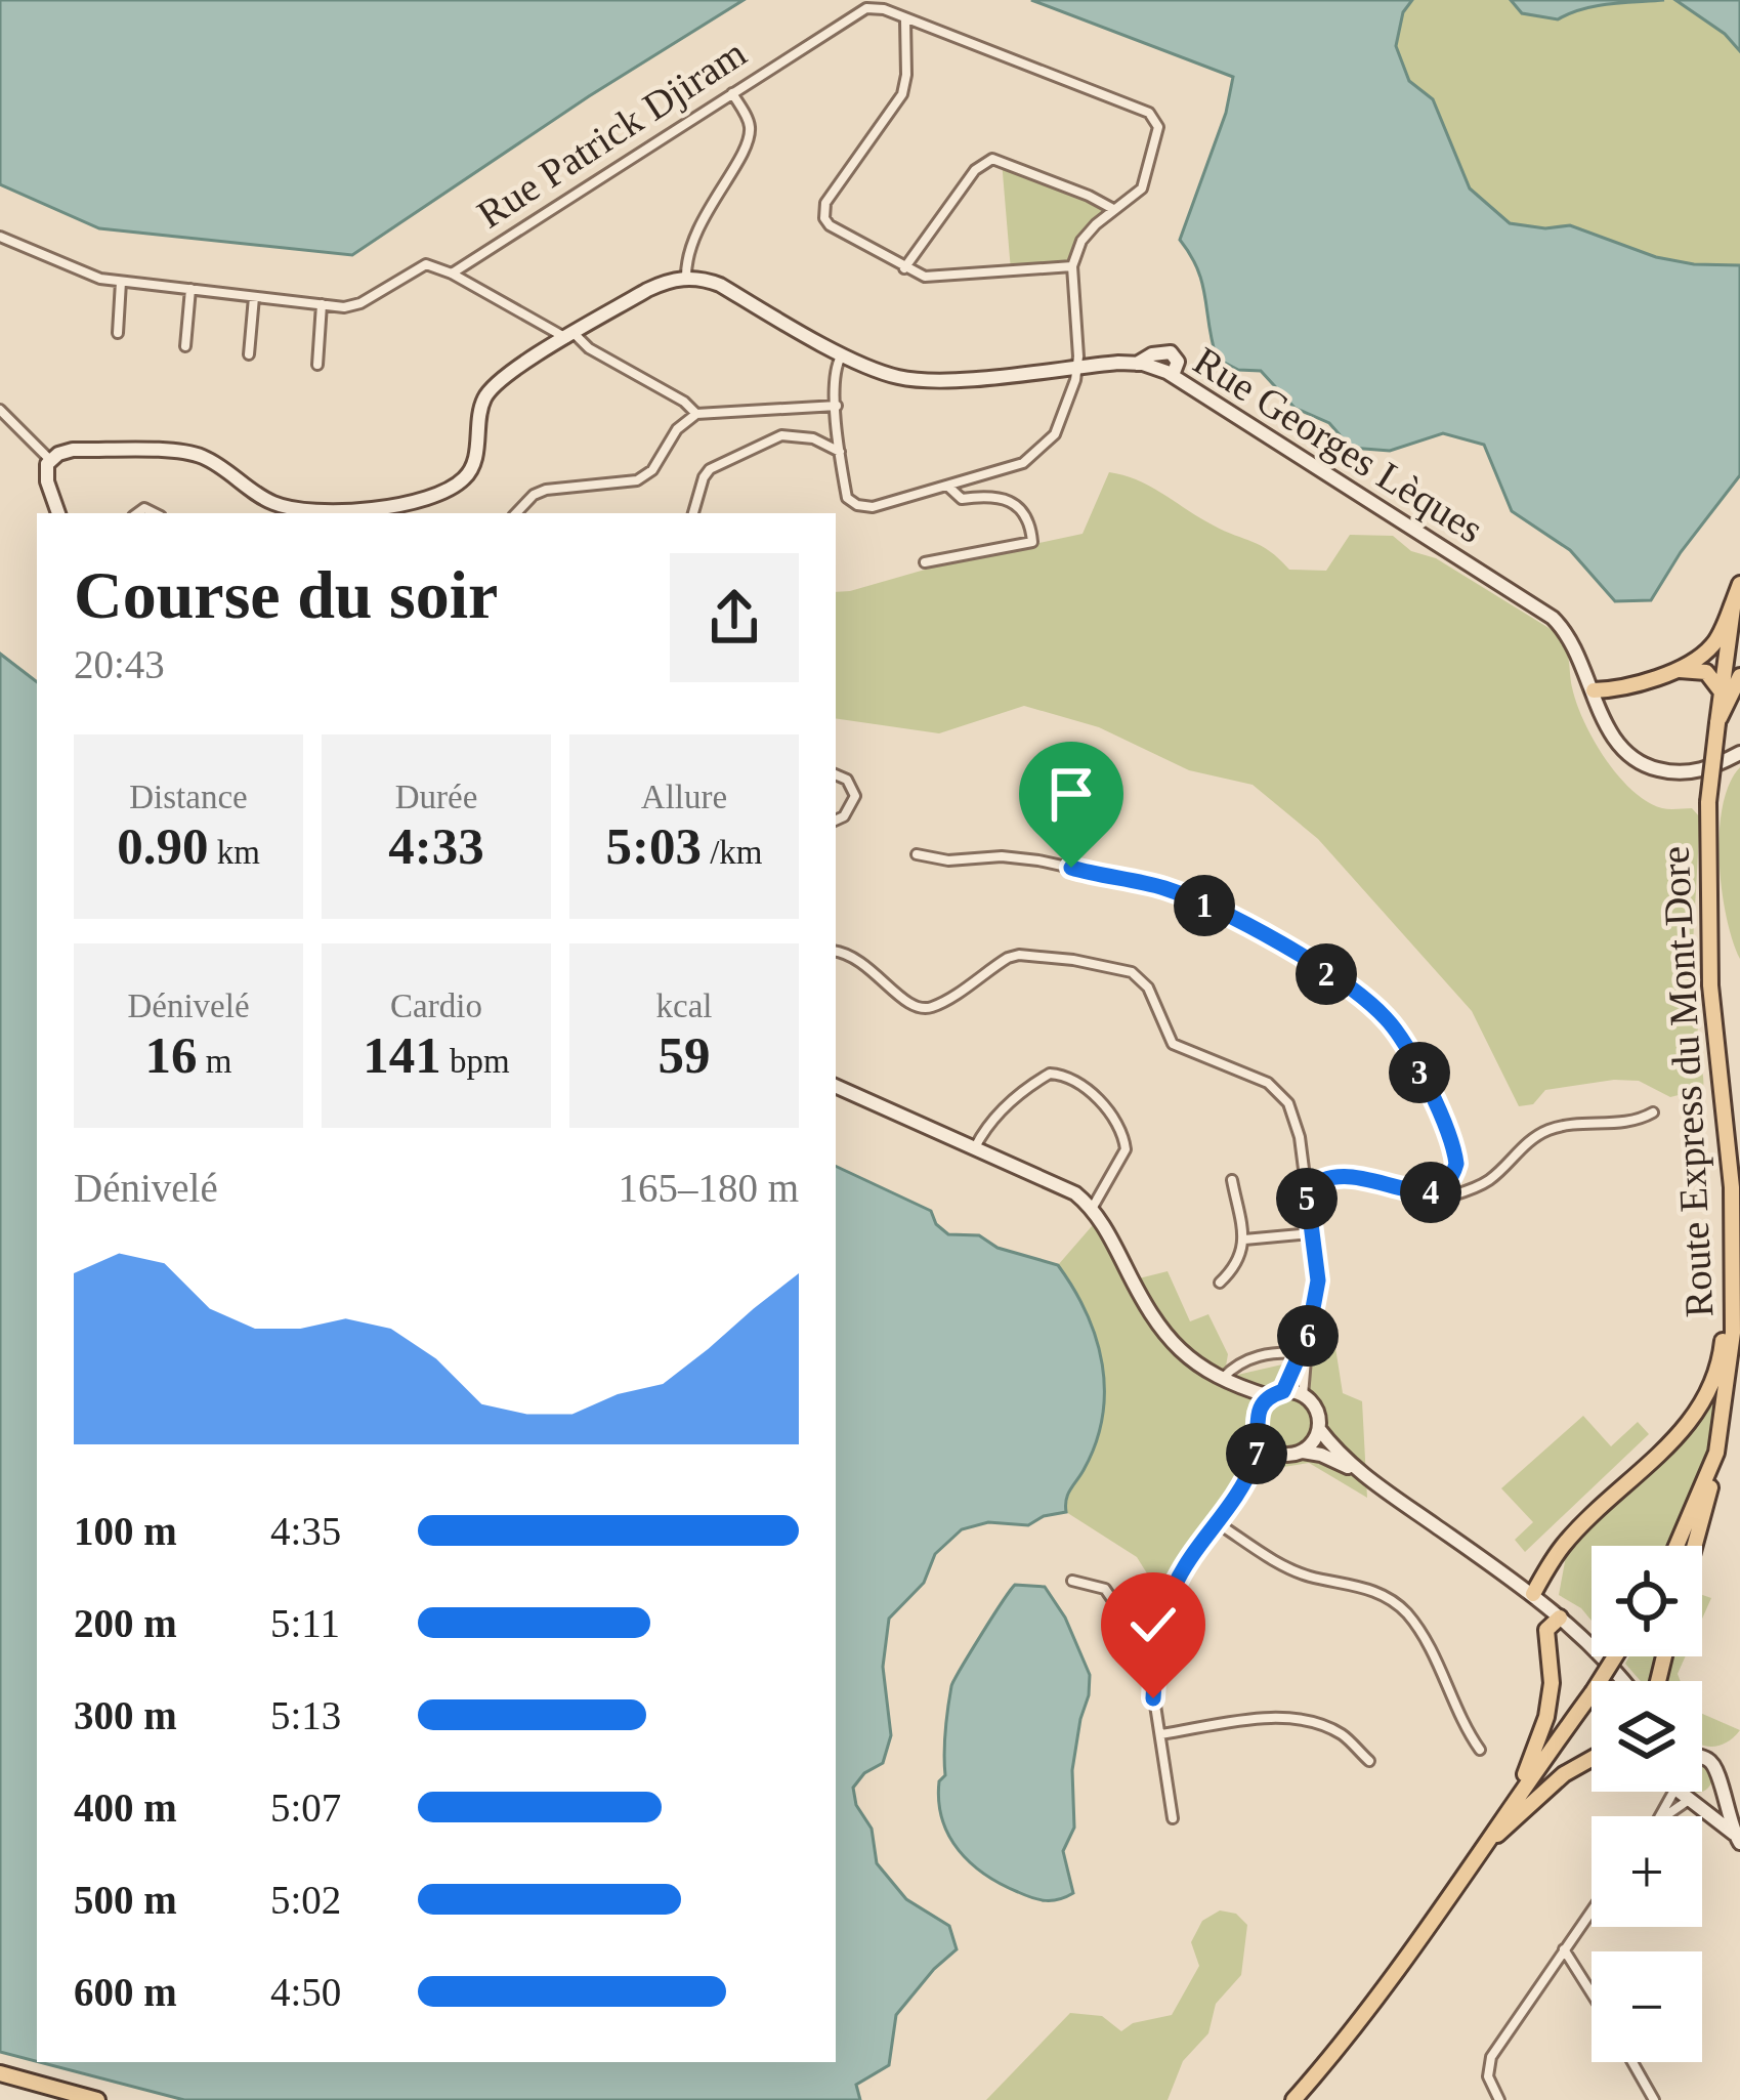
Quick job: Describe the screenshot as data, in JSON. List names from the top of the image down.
{
  "streets": {
    "main road": ["Rue Georges Lèques", "Route Express du Mont-Dore"],
    "street": ["Rue Patrick Djiram"]
  },
  "page": {
    "heading": ["Course du soir", "20:43"],
    "stats": [
      ["Distance", "0.90 km"],
      ["Durée", "4:33"],
      ["Allure", "5:03 /km"],
      ["Dénivelé", "16 m"],
      ["Cardio", "141 bpm"],
      ["kcal", "59"]
    ],
    "pins": [
      "1",
      "2",
      "3",
      "4",
      "5",
      "6",
      "7"
    ],
    "chart": ["Dénivelé", "165–180 m"],
    "list": [
      {
        "name": "100 m",
        "note": "4:35"
      },
      {
        "name": "200 m",
        "note": "5:11"
      },
      {
        "name": "300 m",
        "note": "5:13"
      },
      {
        "name": "400 m",
        "note": "5:07"
      },
      {
        "name": "500 m",
        "note": "5:02"
      },
      {
        "name": "600 m",
        "note": "4:50"
      }
    ],
    "map_buttons": ["+", "−"]
  }
}
